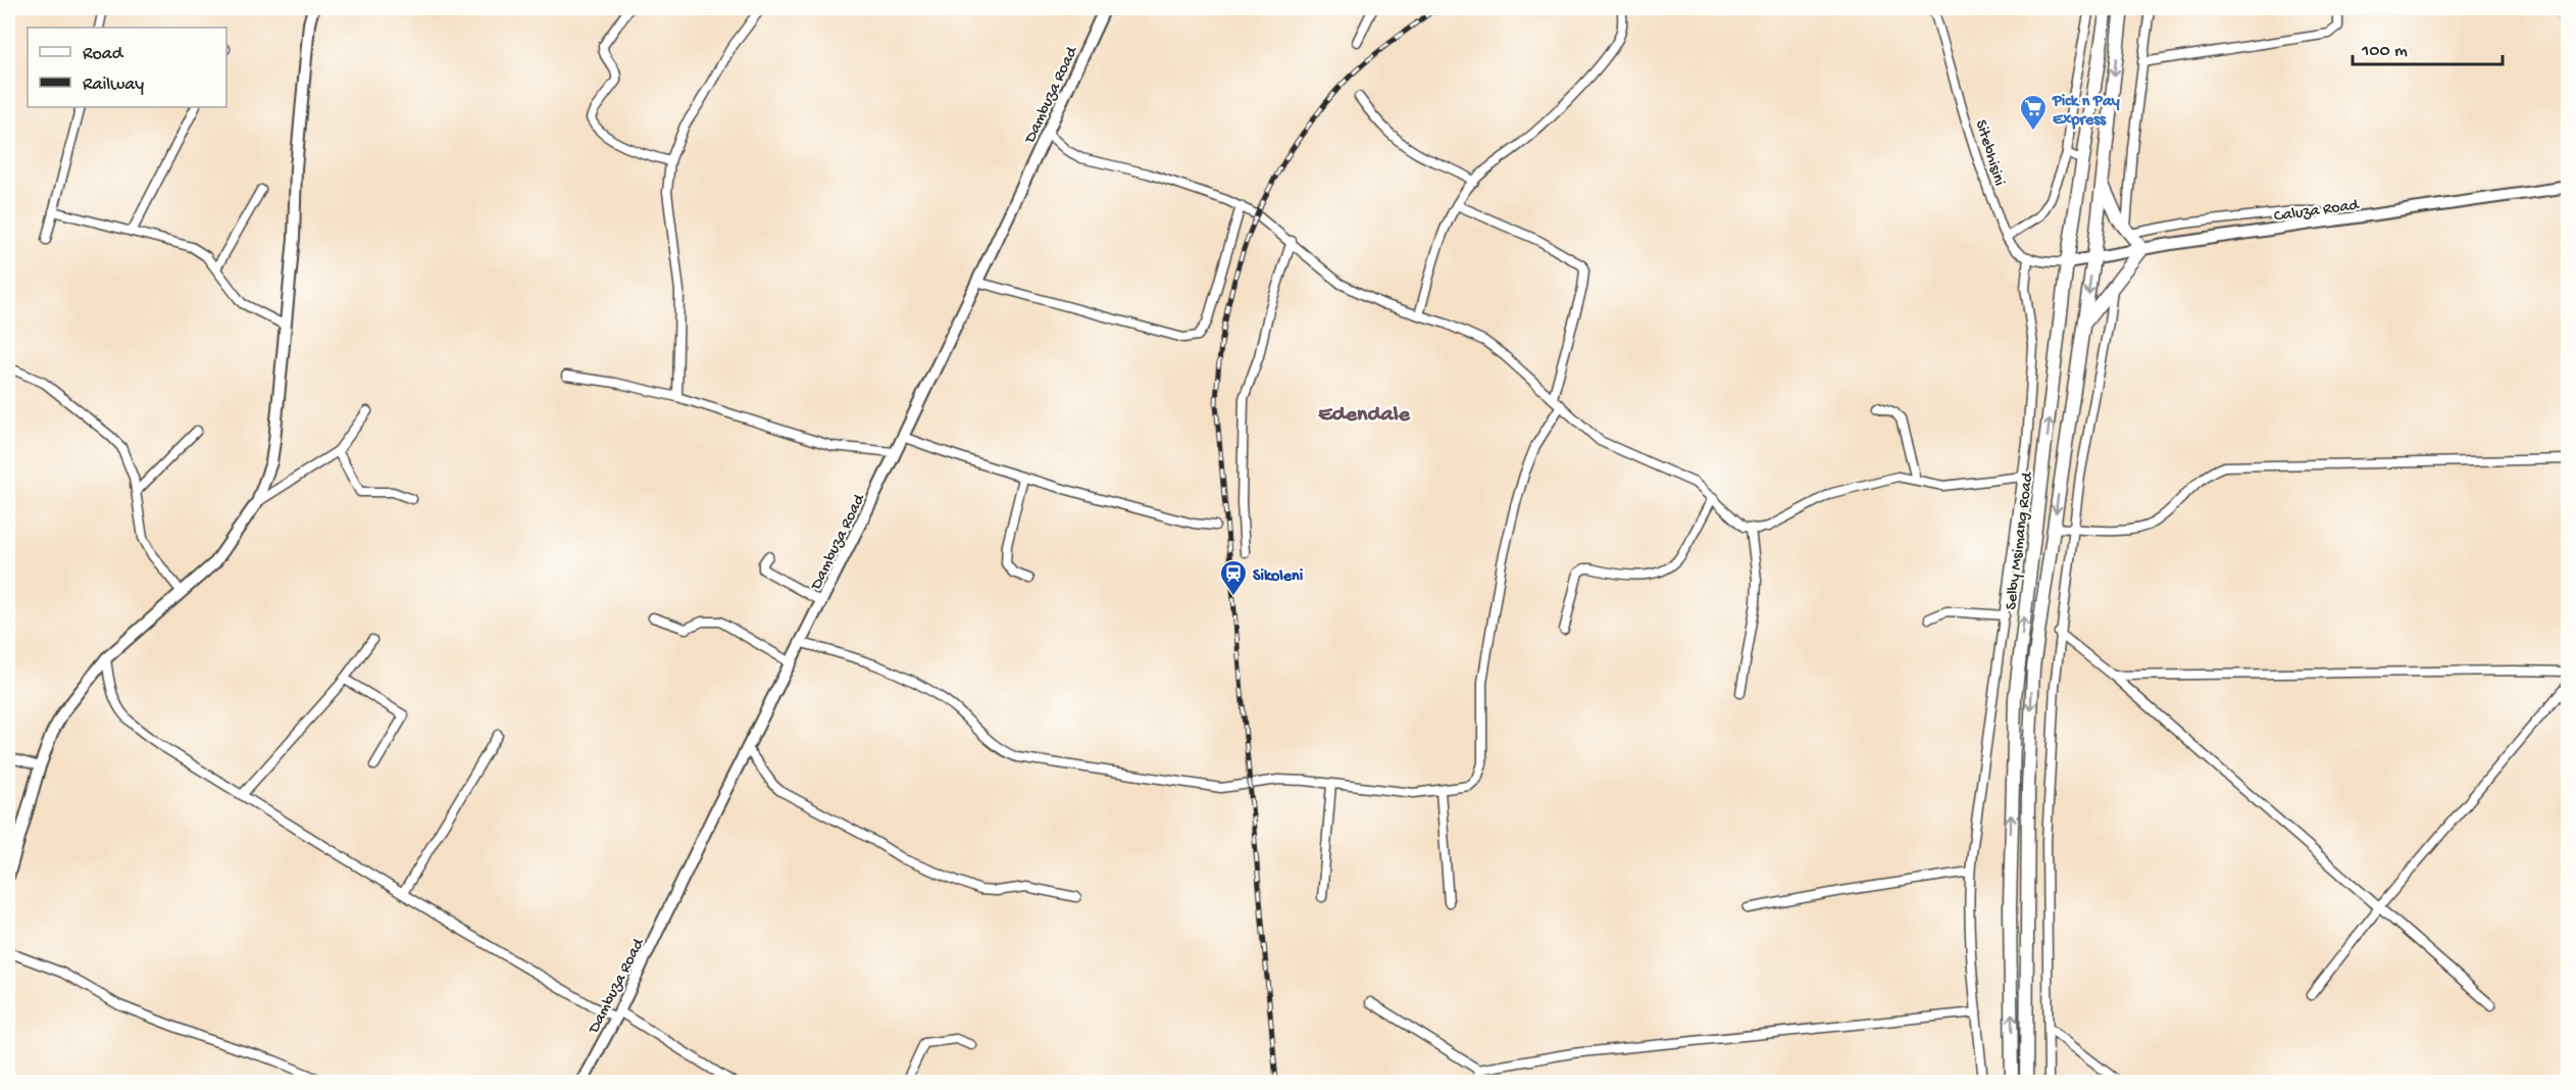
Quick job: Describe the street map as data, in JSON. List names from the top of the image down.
{
  "streets": {
    "main road": ["Selby Msimang Road"],
    "street": ["Dambuza Road", "Sitebhisini", "Caluza Road"]
  },
  "crossings": [
    ["Caluza Road", "Selby Msimang Road"]
  ],
  "districts": ["Edendale"],
  "places": {
    "supermarket": ["Pick n Pay Express"],
    "station": ["Sikoleni"]
  },
  "legend": ["Road", "Railway"],
  "scale_bar": "100 m"
}
